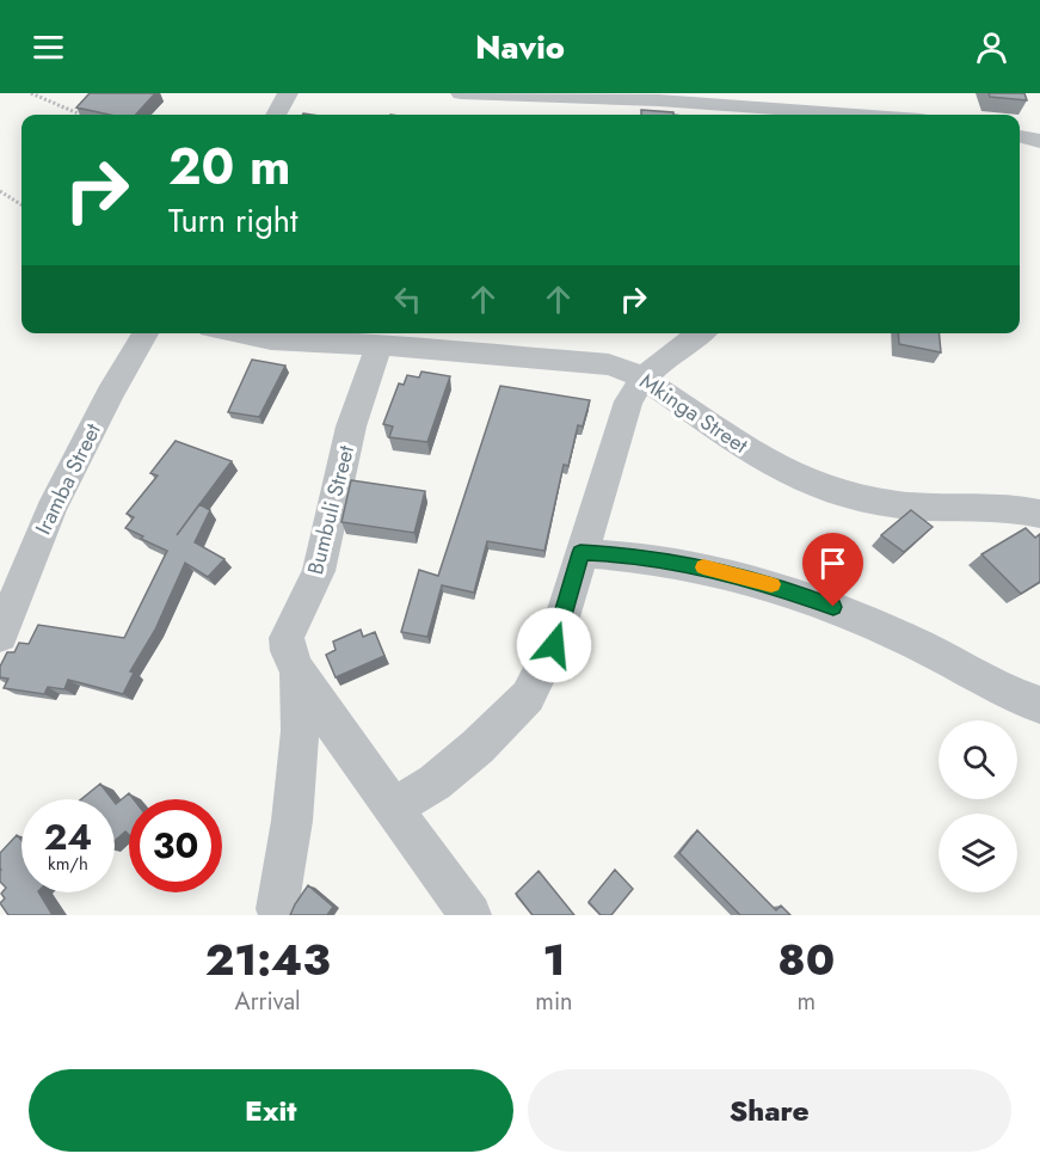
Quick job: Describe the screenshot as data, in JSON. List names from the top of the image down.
{
  "streets": {
    "street": ["Mkinga Street", "Iramba Street", "Bumbuli Street"]
  },
  "crossings": [
    ["Mkinga Street", "Bumbuli Street"]
  ],
  "page": {
    "header": "Navio",
    "turn": ["20 m", "Turn right"],
    "speed": "24 km/h",
    "limit": "30",
    "eta": [
      "21:43",
      "Arrival",
      "1",
      "min",
      "80",
      "m"
    ],
    "buttons": ["Exit", "Share"]
  }
}
